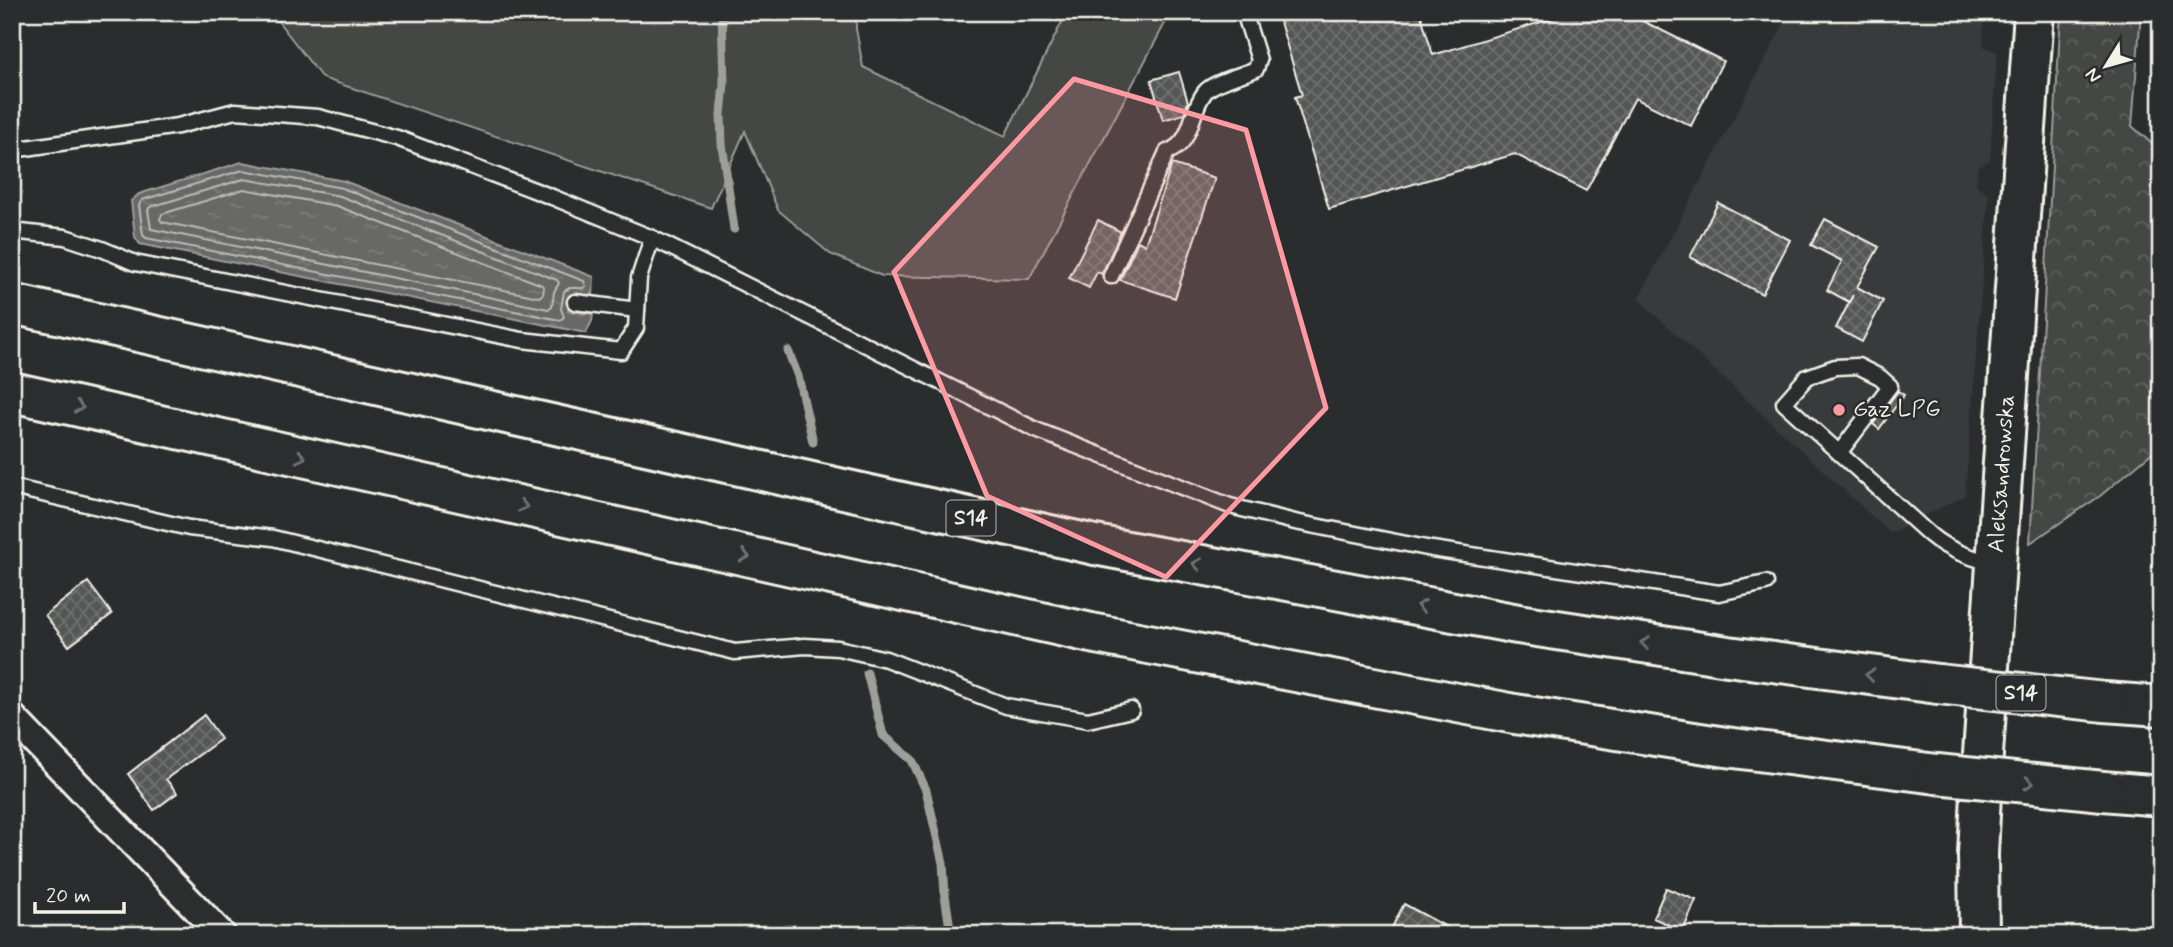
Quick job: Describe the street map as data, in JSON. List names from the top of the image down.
{
  "streets": {
    "main road": ["Aleksandrowska", "S14"]
  },
  "places": ["Gaz LPG"],
  "scale_bar": "20 m",
  "north": "bottom left"
}
